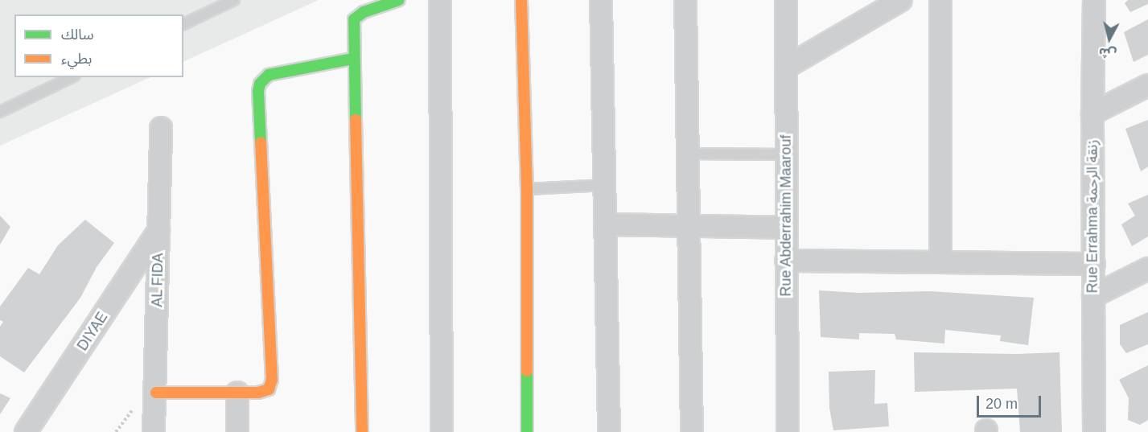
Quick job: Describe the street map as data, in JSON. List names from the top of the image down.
{
  "streets": {
    "street": [
      "Rue Abderrahim Maarouf",
      "Rue Errahma زنقة الرحمة",
      "AL FIDA",
      "DIYAE"
    ]
  },
  "crossings": [
    ["AL FIDA", "DIYAE"]
  ],
  "legend": ["سالك", "بطيء"],
  "scale_bar": "20 m",
  "north": "bottom"
}
